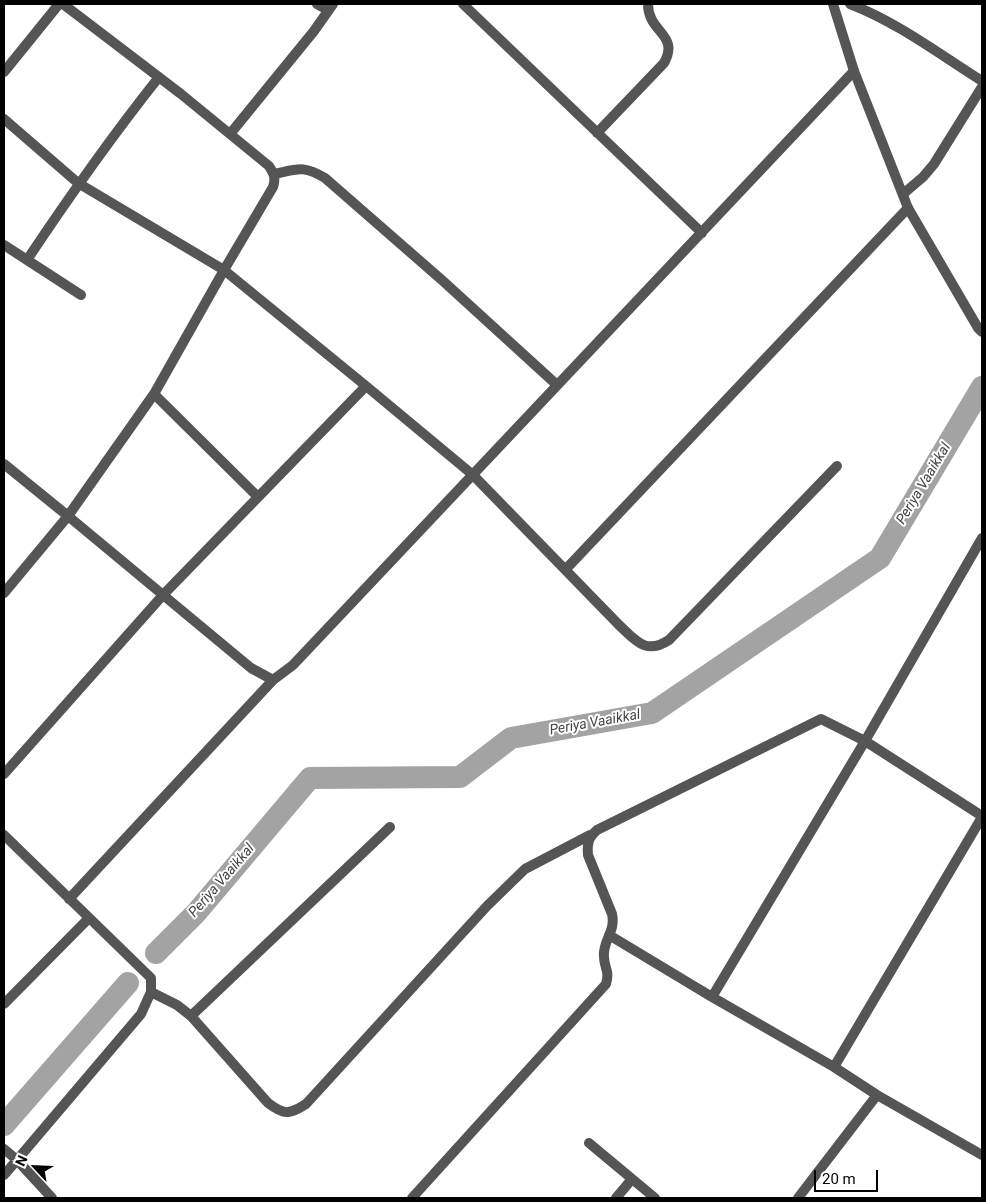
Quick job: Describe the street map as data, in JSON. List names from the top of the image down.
{
  "water": ["Periya Vaaikkal"],
  "scale_bar": "20 m",
  "north": "top left"
}
